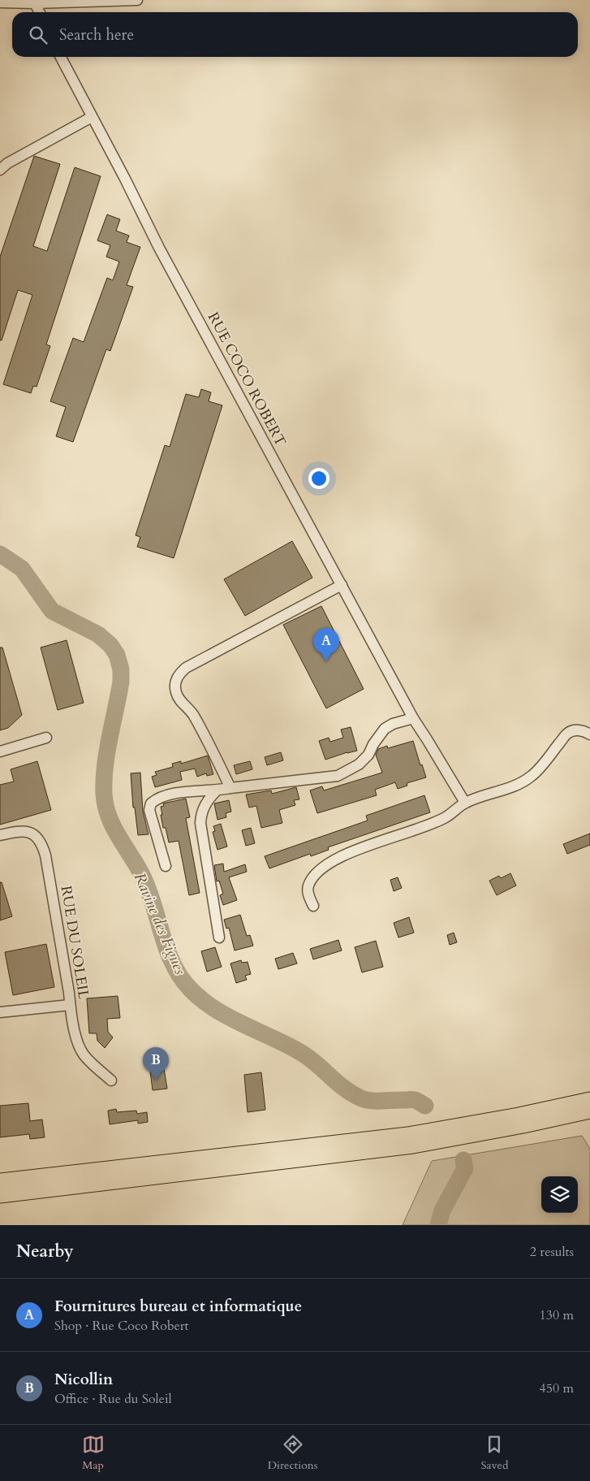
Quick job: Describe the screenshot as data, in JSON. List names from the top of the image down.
{
  "streets": {
    "street": ["RUE COCO ROBERT", "RUE DU SOLEIL"]
  },
  "water": ["Ravine des Figues"],
  "page": {
    "search": "Search here",
    "pins": ["A", "B"],
    "heading": ["Nearby", "2 results"],
    "list": [
      {
        "mark": "A",
        "name": "Fournitures bureau et informatique",
        "note": "Shop · Rue Coco Robert",
        "value": "130 m"
      },
      {
        "mark": "B",
        "name": "Nicollin",
        "note": "Office · Rue du Soleil",
        "value": "450 m"
      }
    ],
    "nav": ["Map", "Directions", "Saved"]
  }
}
